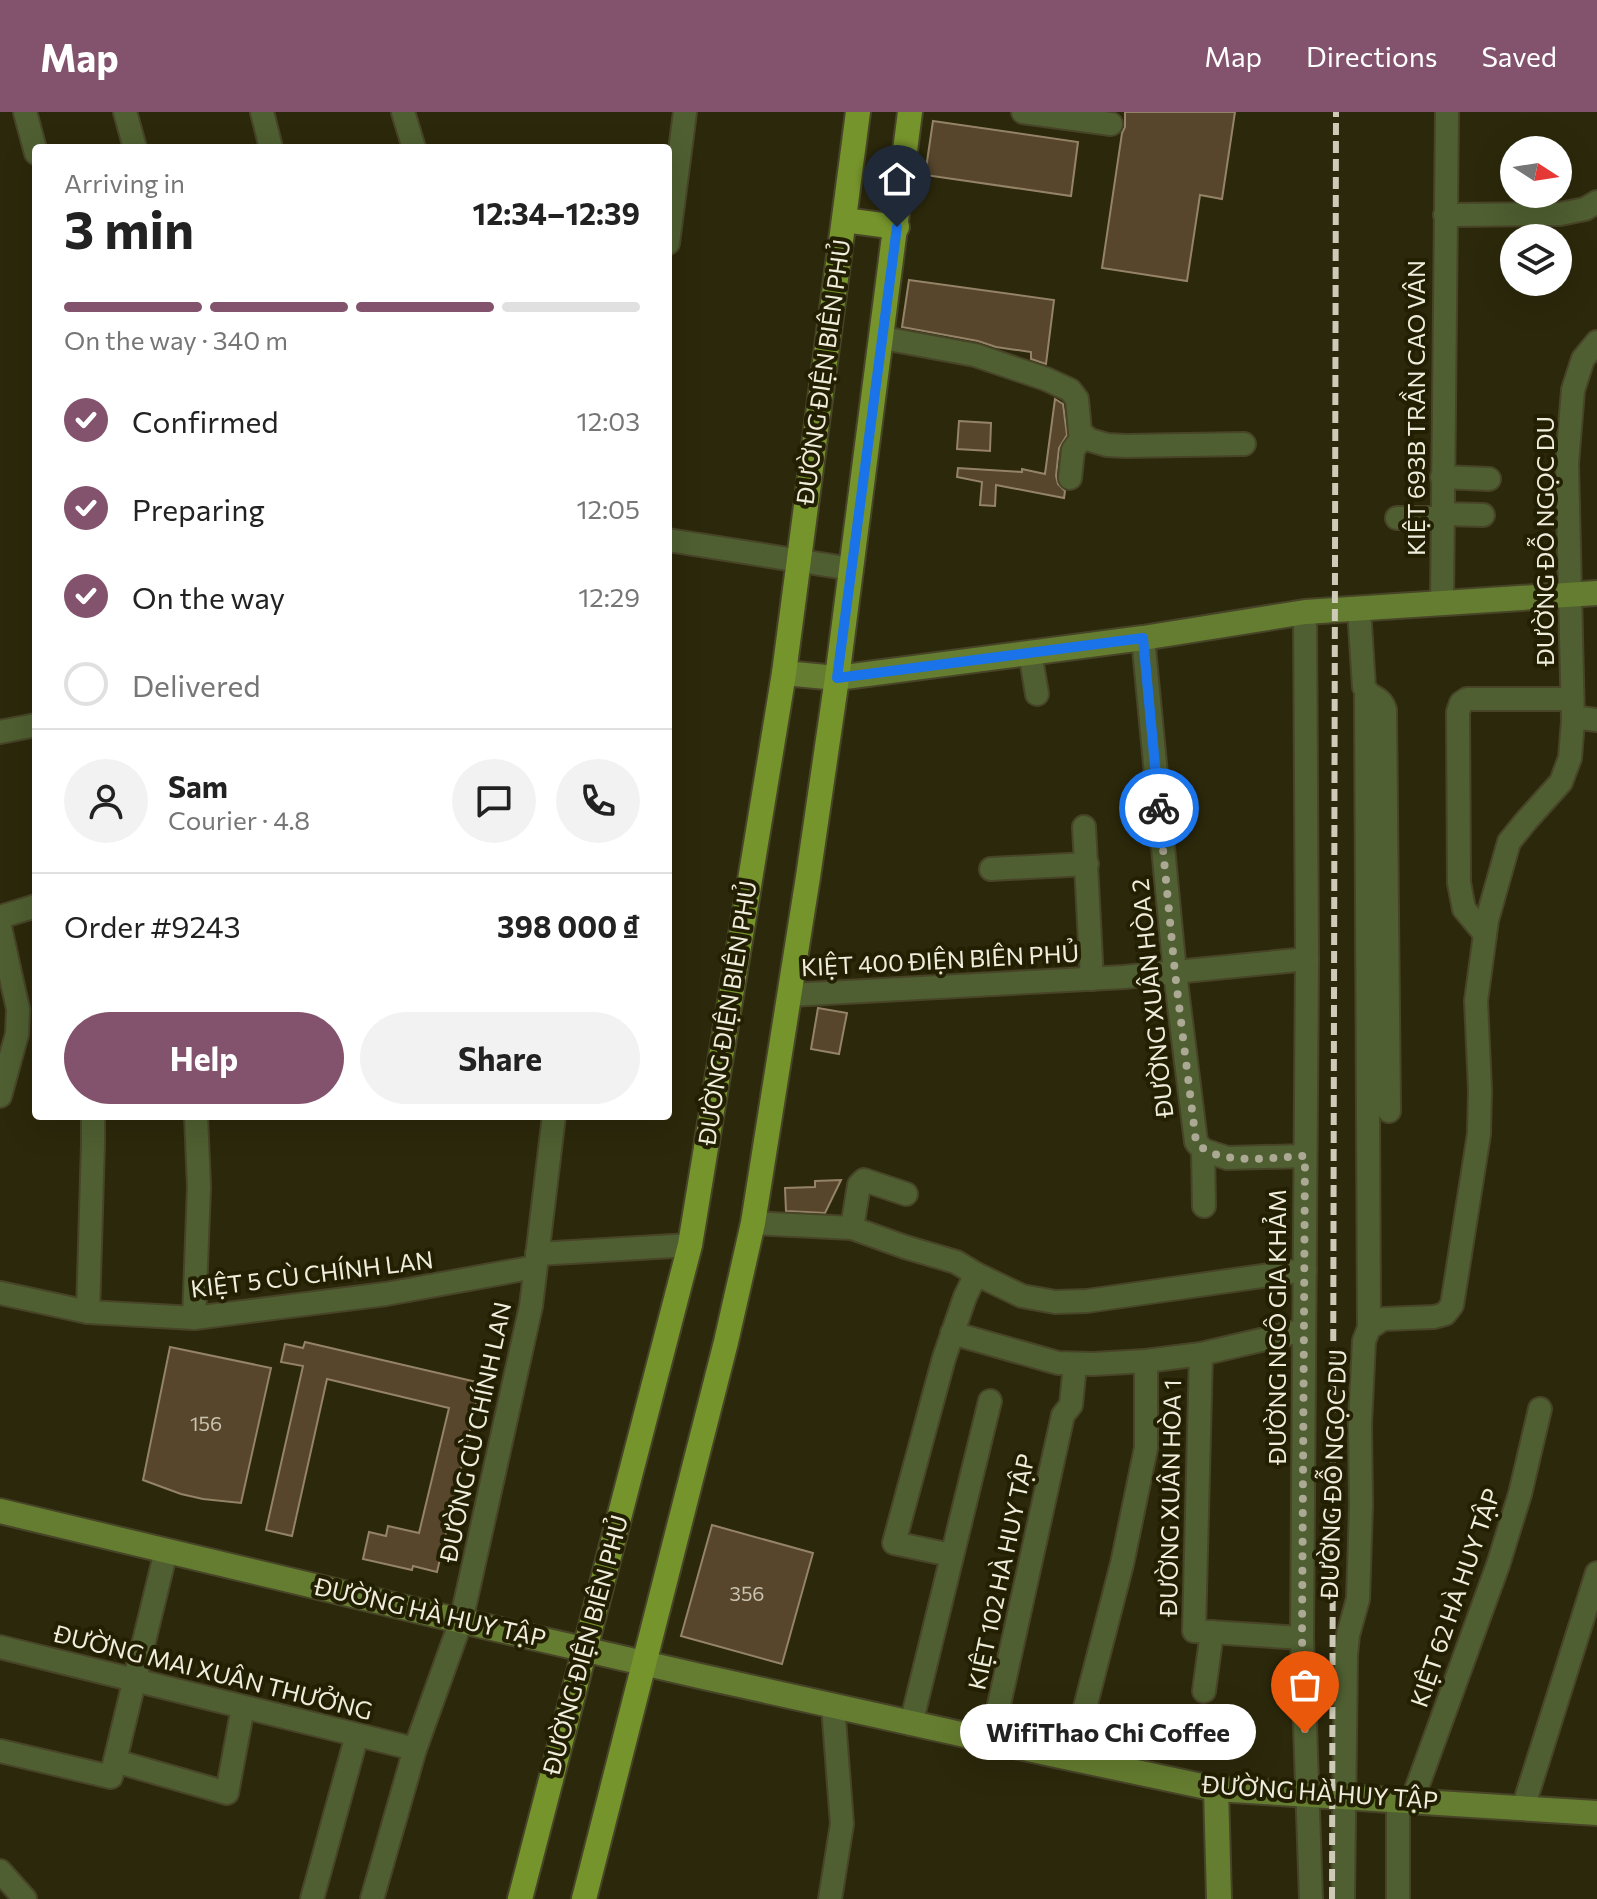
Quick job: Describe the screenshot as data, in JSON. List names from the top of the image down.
{
  "streets": {
    "main road": ["ĐƯỜNG ĐIỆN BIÊN PHỦ"],
    "street": [
      "KIỆT 693B TRẦN CAO VÂN",
      "ĐƯỜNG ĐỖ NGỌC DU",
      "KIỆT 400 ĐIỆN BIÊN PHỦ",
      "ĐƯỜNG XUÂN HÒA 2",
      "KIỆT 5 CÙ CHÍNH LAN",
      "ĐƯỜNG NGÔ GIA KHẢM",
      "ĐƯỜNG CÙ CHÍNH LAN",
      "ĐƯỜNG XUÂN HÒA 1",
      "KIỆT 102 HÀ HUY TẬP",
      "KIỆT 62 HÀ HUY TẬP",
      "ĐƯỜNG HÀ HUY TẬP",
      "ĐƯỜNG MAI XUÂN THƯỞNG"
    ]
  },
  "crossings": [
    ["ĐƯỜNG ĐIỆN BIÊN PHỦ", "ĐƯỜNG HÀ HUY TẬP"],
    ["ĐƯỜNG ĐỖ NGỌC DU", "ĐƯỜNG HÀ HUY TẬP"],
    ["KIỆT 400 ĐIỆN BIÊN PHỦ", "ĐƯỜNG XUÂN HÒA 2"],
    ["KIỆT 400 ĐIỆN BIÊN PHỦ", "ĐƯỜNG NGÔ GIA KHẢM"],
    ["KIỆT 5 CÙ CHÍNH LAN", "ĐƯỜNG CÙ CHÍNH LAN"],
    ["ĐƯỜNG NGÔ GIA KHẢM", "ĐƯỜNG XUÂN HÒA 1"],
    ["ĐƯỜNG NGÔ GIA KHẢM", "ĐƯỜNG HÀ HUY TẬP"],
    ["ĐƯỜNG CÙ CHÍNH LAN", "ĐƯỜNG HÀ HUY TẬP"],
    ["ĐƯỜNG CÙ CHÍNH LAN", "ĐƯỜNG MAI XUÂN THƯỞNG"],
    ["KIỆT 102 HÀ HUY TẬP", "ĐƯỜNG HÀ HUY TẬP"],
    ["KIỆT 62 HÀ HUY TẬP", "ĐƯỜNG HÀ HUY TẬP"]
  ],
  "places": ["WifiThao Chi Coffee"],
  "house_numbers": ["156", "356"],
  "north": "right",
  "page": {
    "header": "Map",
    "nav": ["Map", "Directions", "Saved"],
    "heading": ["3 min", "Arriving in", "12:34–12:39"],
    "panel": [
      "Sam",
      "Courier · 4.8",
      "Order #9243",
      "398 000 ₫"
    ],
    "bar": "On the way · 340 m",
    "list": [
      ["Confirmed", "12:03"],
      ["Preparing", "12:05"],
      ["On the way", "12:29"],
      "Delivered"
    ],
    "buttons": ["Help", "Share"],
    "bubble": "WifiThao Chi Coffee"
  }
}
